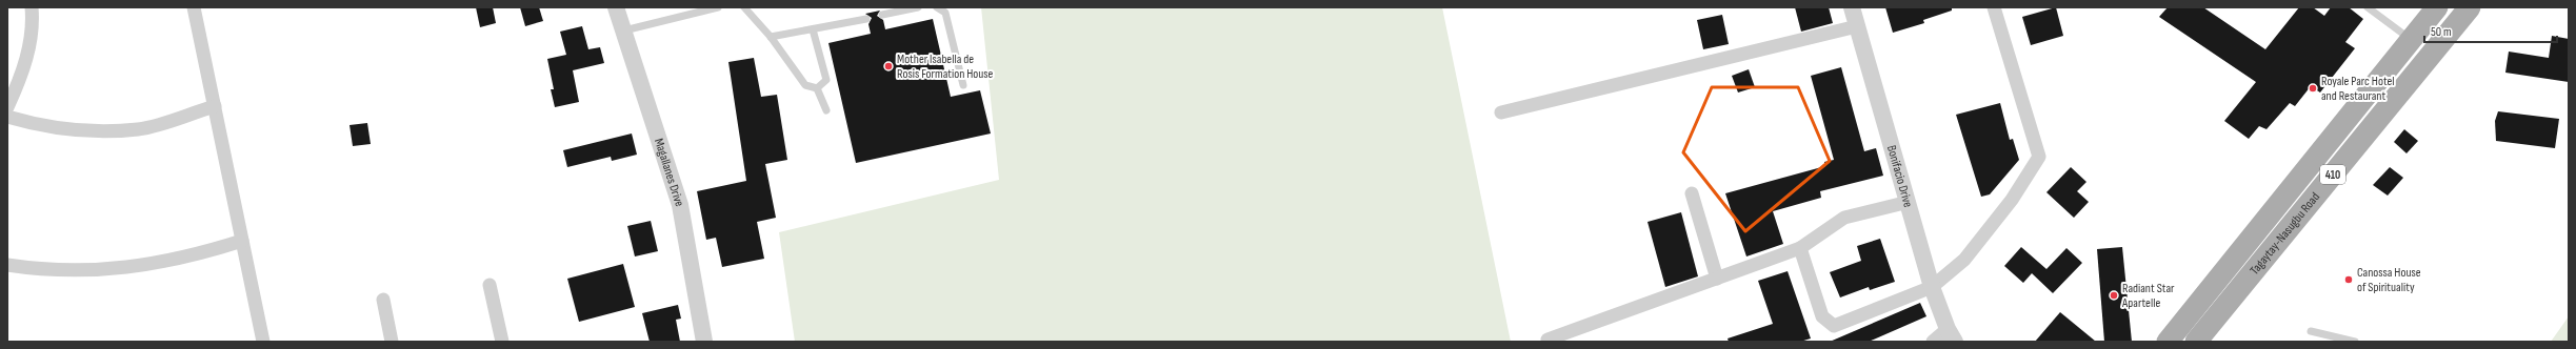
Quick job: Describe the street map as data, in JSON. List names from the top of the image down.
{
  "streets": {
    "main road": ["410", "Tagaytay-Nasugbu Road"],
    "street": ["Magallanes Drive", "Bonifacio Drive"]
  },
  "places": [
    "Mother Isabella de Rosis Formation House",
    "Royale Parc Hotel and Restaurant",
    "Canossa House of Spirituality",
    "Radiant Star Apartelle"
  ],
  "scale_bar": "50 m"
}
